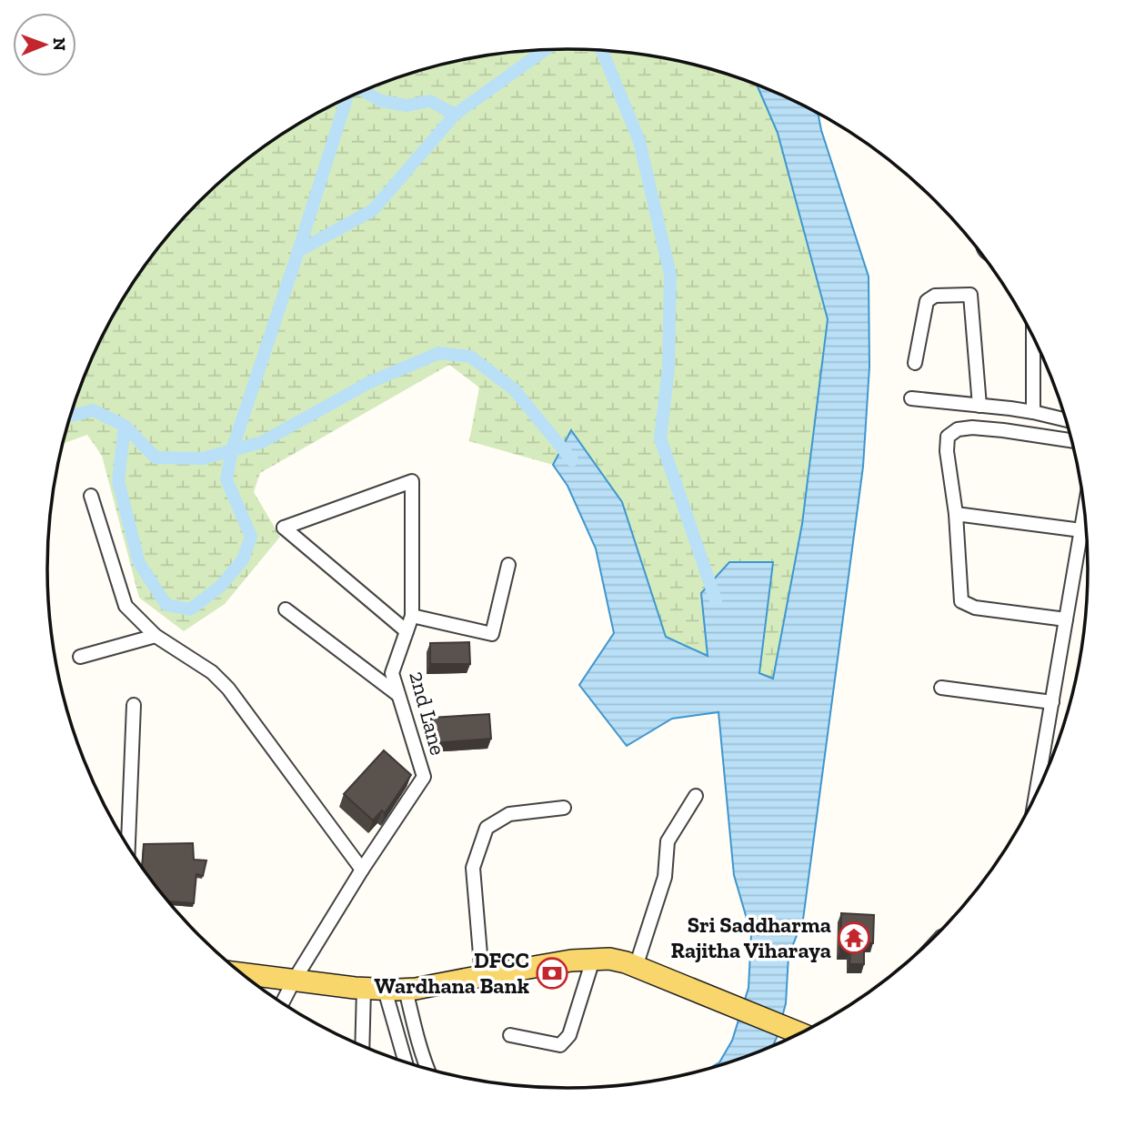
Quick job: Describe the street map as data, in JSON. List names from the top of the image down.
{
  "streets": {
    "street": ["2nd Lane"]
  },
  "places": {
    "temple": ["Sri Saddharma Rajitha Viharaya"],
    "bank": ["DFCC Wardhana Bank"]
  },
  "north": "right"
}
